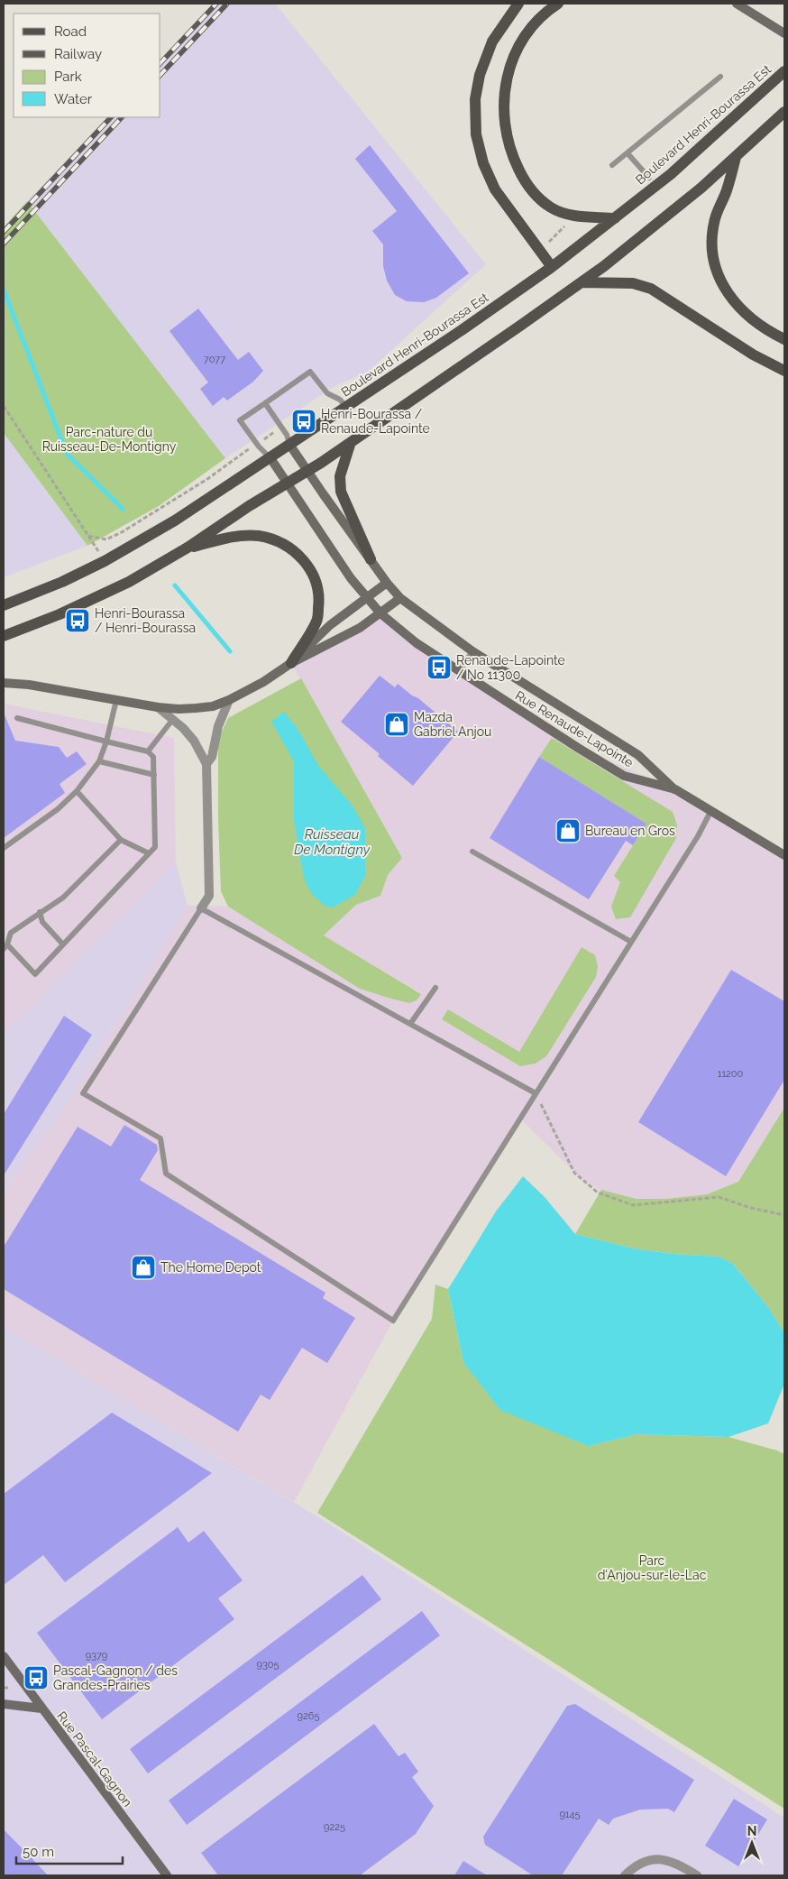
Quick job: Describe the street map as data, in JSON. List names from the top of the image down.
{
  "streets": {
    "main road": ["Boulevard Henri-Bourassa Est"],
    "street": ["Rue Renaude-Lapointe", "Rue Pascal-Gagnon"]
  },
  "crossings": [
    ["Boulevard Henri-Bourassa Est", "Rue Renaude-Lapointe"]
  ],
  "water": ["Ruisseau De Montigny"],
  "parks": ["Parc-nature du Ruisseau-De-Montigny", "Parc d'Anjou-sur-le-Lac"],
  "places": {
    "bus stop": [
      "Henri-Bourassa / Renaude-Lapointe",
      "Henri-Bourassa / Henri-Bourassa",
      "Renaude-Lapointe / No 11300",
      "Pascal-Gagnon / des Grandes-Prairies"
    ],
    "shop": ["Mazda Gabriel Anjou", "Bureau en Gros", "The Home Depot"]
  },
  "house_numbers": [
    "7077",
    "11200",
    "9379",
    "9305",
    "9265",
    "9145",
    "9225"
  ],
  "legend": [
    "Road",
    "Railway",
    "Park",
    "Water"
  ],
  "scale_bar": "50 m",
  "north": "top"
}
